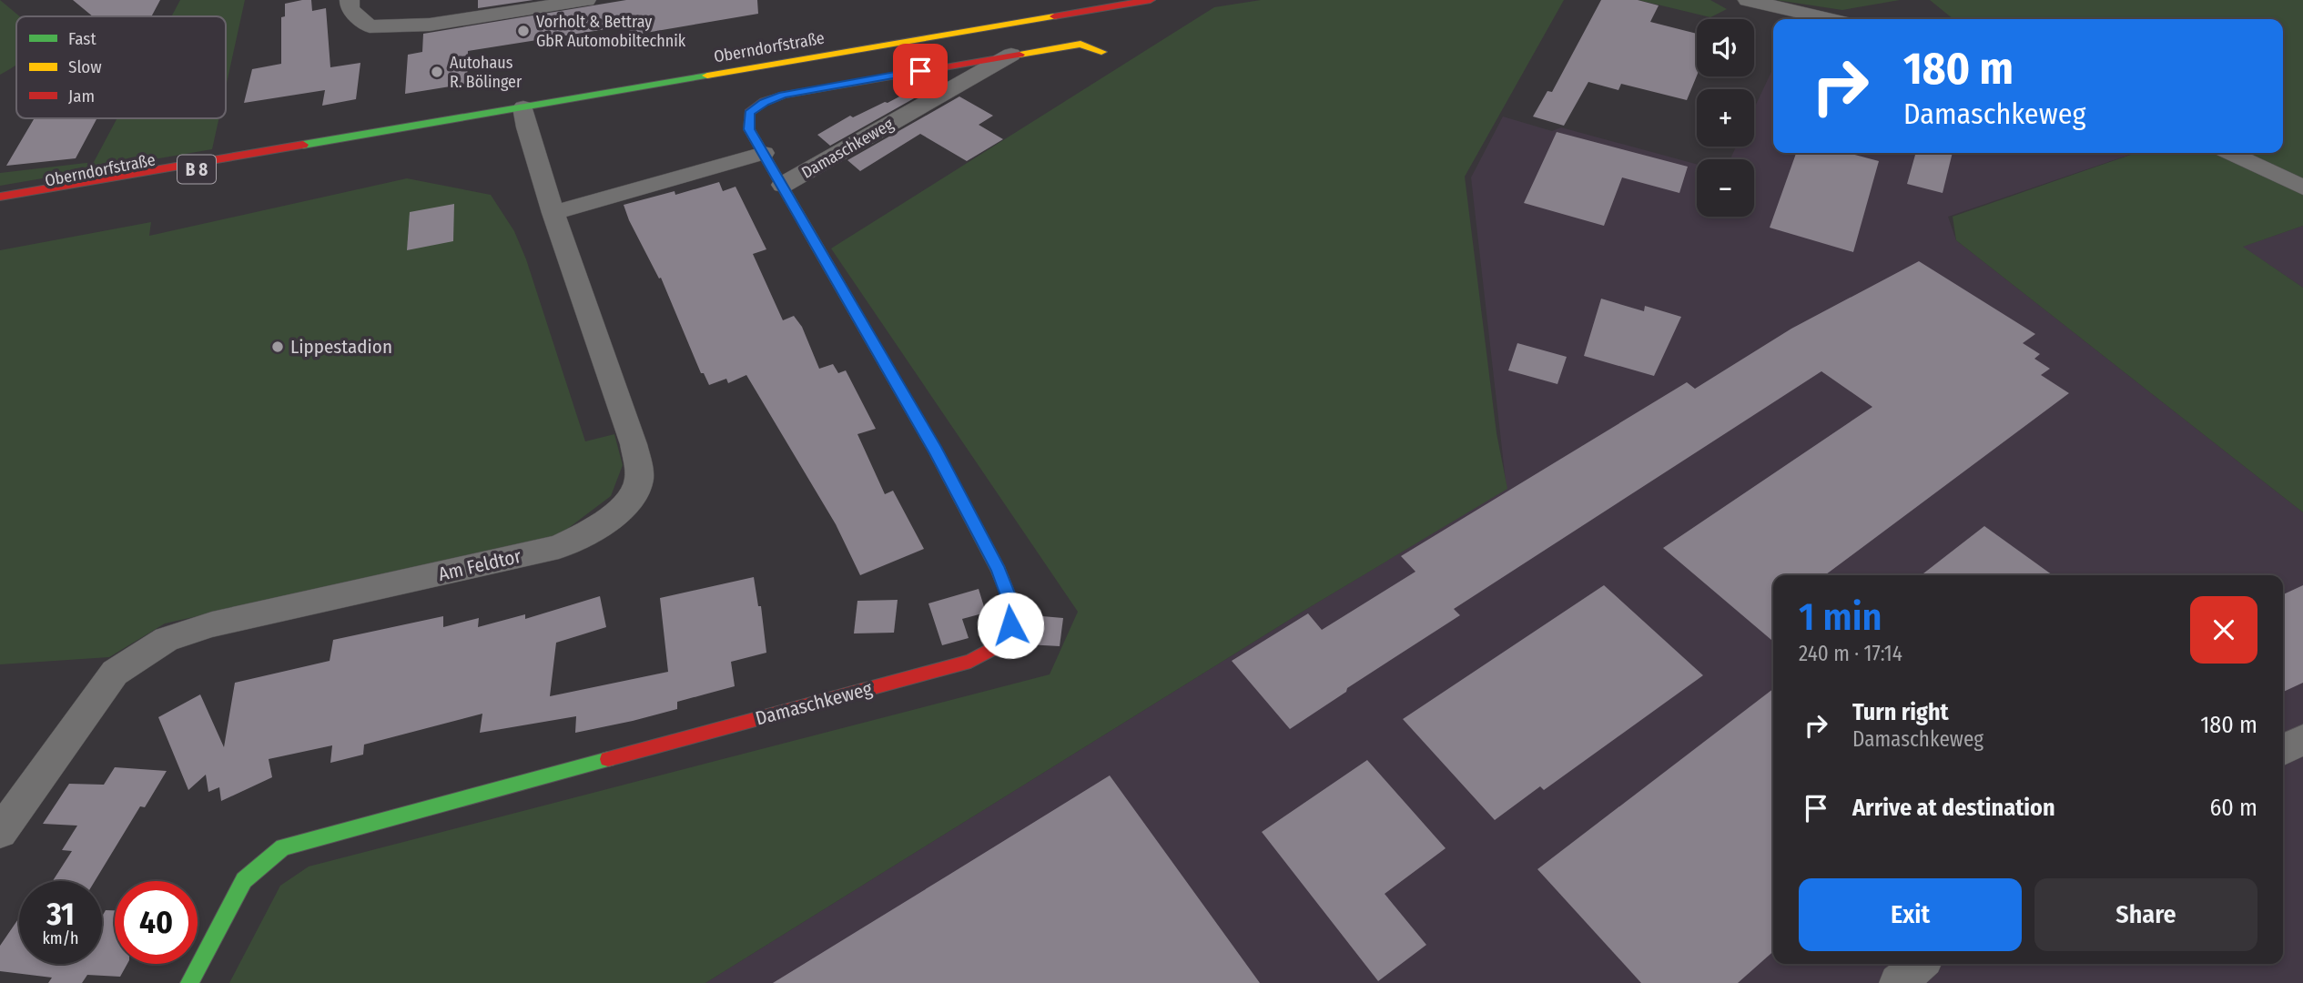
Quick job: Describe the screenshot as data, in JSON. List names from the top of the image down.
{
  "streets": {
    "street": [
      "Oberndorfstraße",
      "Damaschkeweg",
      "B 8",
      "Am Feldtor"
    ]
  },
  "crossings": [
    ["Oberndorfstraße", "Am Feldtor"]
  ],
  "places": ["Vorholt & Bettray GbR Automobiltechnik", "Autohaus R. Bölinger", "Lippestadion"],
  "legend": ["Fast", "Slow", "Jam"],
  "page": {
    "map_buttons": ["+", "−"],
    "turn": ["180 m", "Damaschkeweg"],
    "heading": ["1 min", "240 m · 17:14"],
    "list": [
      {
        "name": "Turn right",
        "note": "Damaschkeweg",
        "value": "180 m"
      },
      {
        "name": "Arrive at destination",
        "value": "60 m"
      }
    ],
    "buttons": ["Exit", "Share"],
    "speed": "31 km/h",
    "limit": "40"
  }
}
